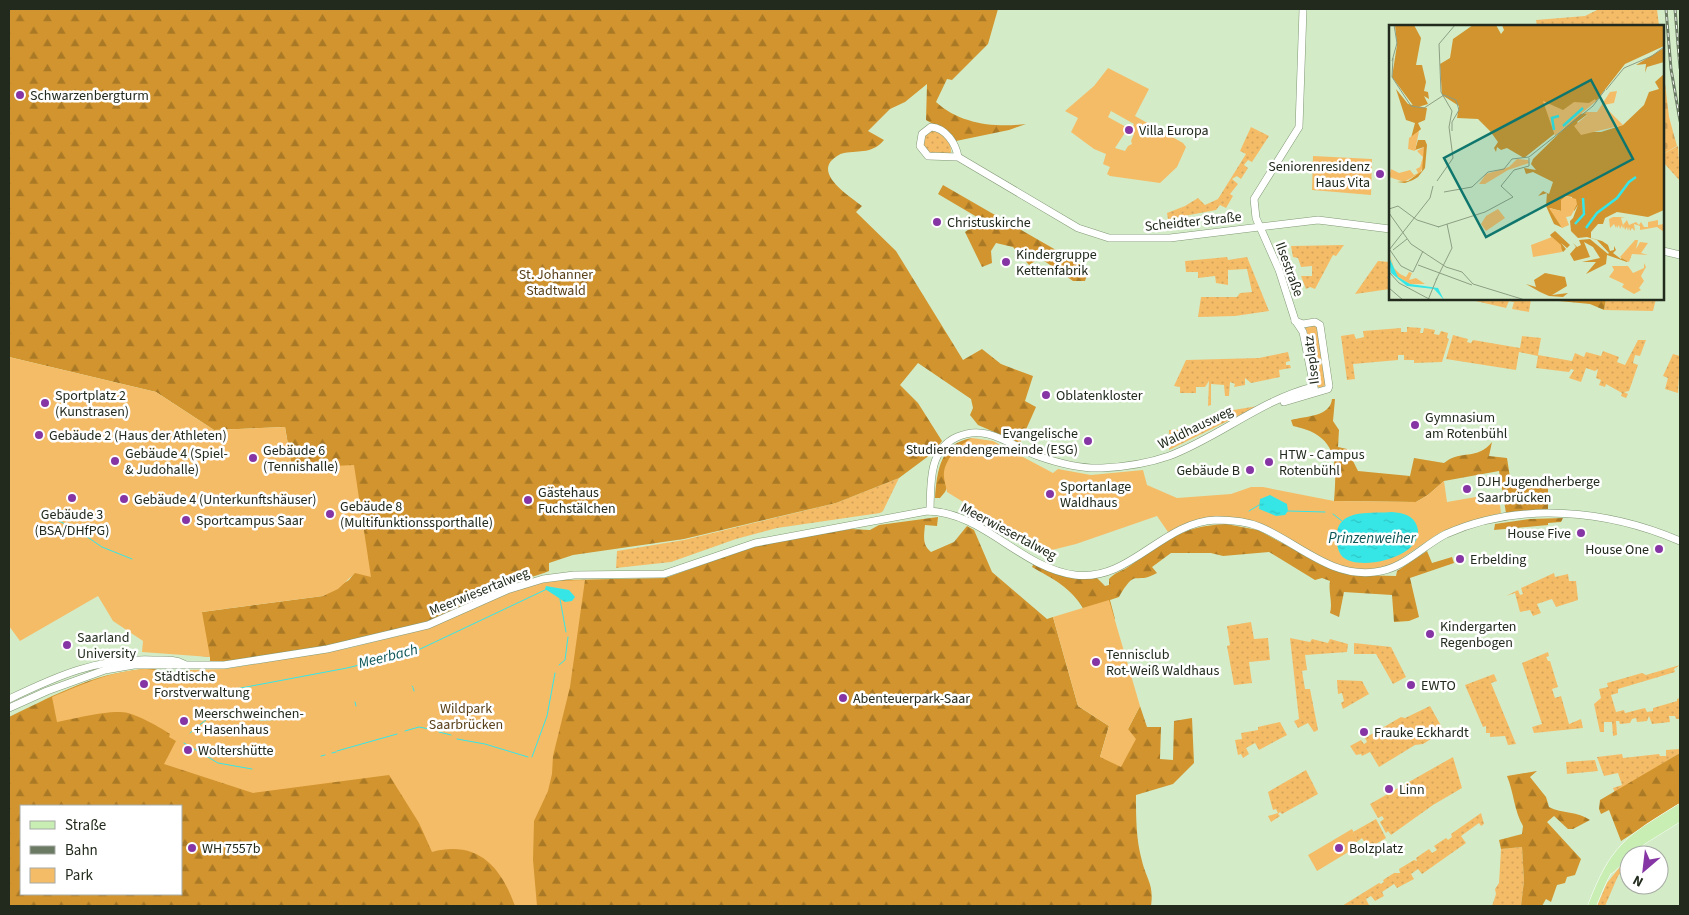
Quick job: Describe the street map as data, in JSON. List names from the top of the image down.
{
  "streets": {
    "main road": [
      "Scheidter Straße",
      "Ilsestraße",
      "Ilseplatz",
      "Waldhausweg",
      "Meerwiesertalweg"
    ]
  },
  "crossings": [
    ["Scheidter Straße", "Ilsestraße"],
    ["Ilsestraße", "Ilseplatz"],
    ["Ilseplatz", "Waldhausweg"],
    ["Waldhausweg", "Meerwiesertalweg"]
  ],
  "water": ["Prinzenweiher", "Meerbach"],
  "parks": ["St. Johanner Stadtwald", "Wildpark Saarbrücken"],
  "places": [
    "Schwarzenbergturm",
    "Villa Europa",
    "Seniorenresidenz Haus Vita",
    "Christuskirche",
    "Kindergruppe Kettenfabrik",
    "Oblatenkloster",
    "Sportplatz 2 (Kunstrasen)",
    "Gymnasium am Rotenbühl",
    "Gebäude 2 (Haus der Athleten)",
    "Evangelische Studierendengemeinde (ESG)",
    "Gebäude 6 (Tennishalle)",
    "Gebäude 4 (Spiel- & Judohalle)",
    "HTW - Campus Rotenbühl",
    "Gebäude B",
    "DJH Jugendherberge Saarbrücken",
    "Sportanlage Waldhaus",
    "Gebäude 3 (BSA/DHfPG)",
    "Gebäude 4 (Unterkunftshäuser)",
    "Gästehaus Fuchstälchen",
    "Gebäude 8 (Multifunktionssporthalle)",
    "Sportcampus Saar",
    "House Five",
    "House One",
    "Erbelding",
    "Kindergarten Regenbogen",
    "Saarland University",
    "Tennisclub Rot-Weiß Waldhaus",
    "Städtische Forstverwaltung",
    "EWTO",
    "Abenteuerpark-Saar",
    "Meerschweinchen- + Hasenhaus",
    "Frauke Eckhardt",
    "Woltershütte",
    "Linn",
    "WH 7557b",
    "Bolzplatz"
  ],
  "legend": ["Straße", "Bahn", "Park"],
  "north": "bottom left"
}
